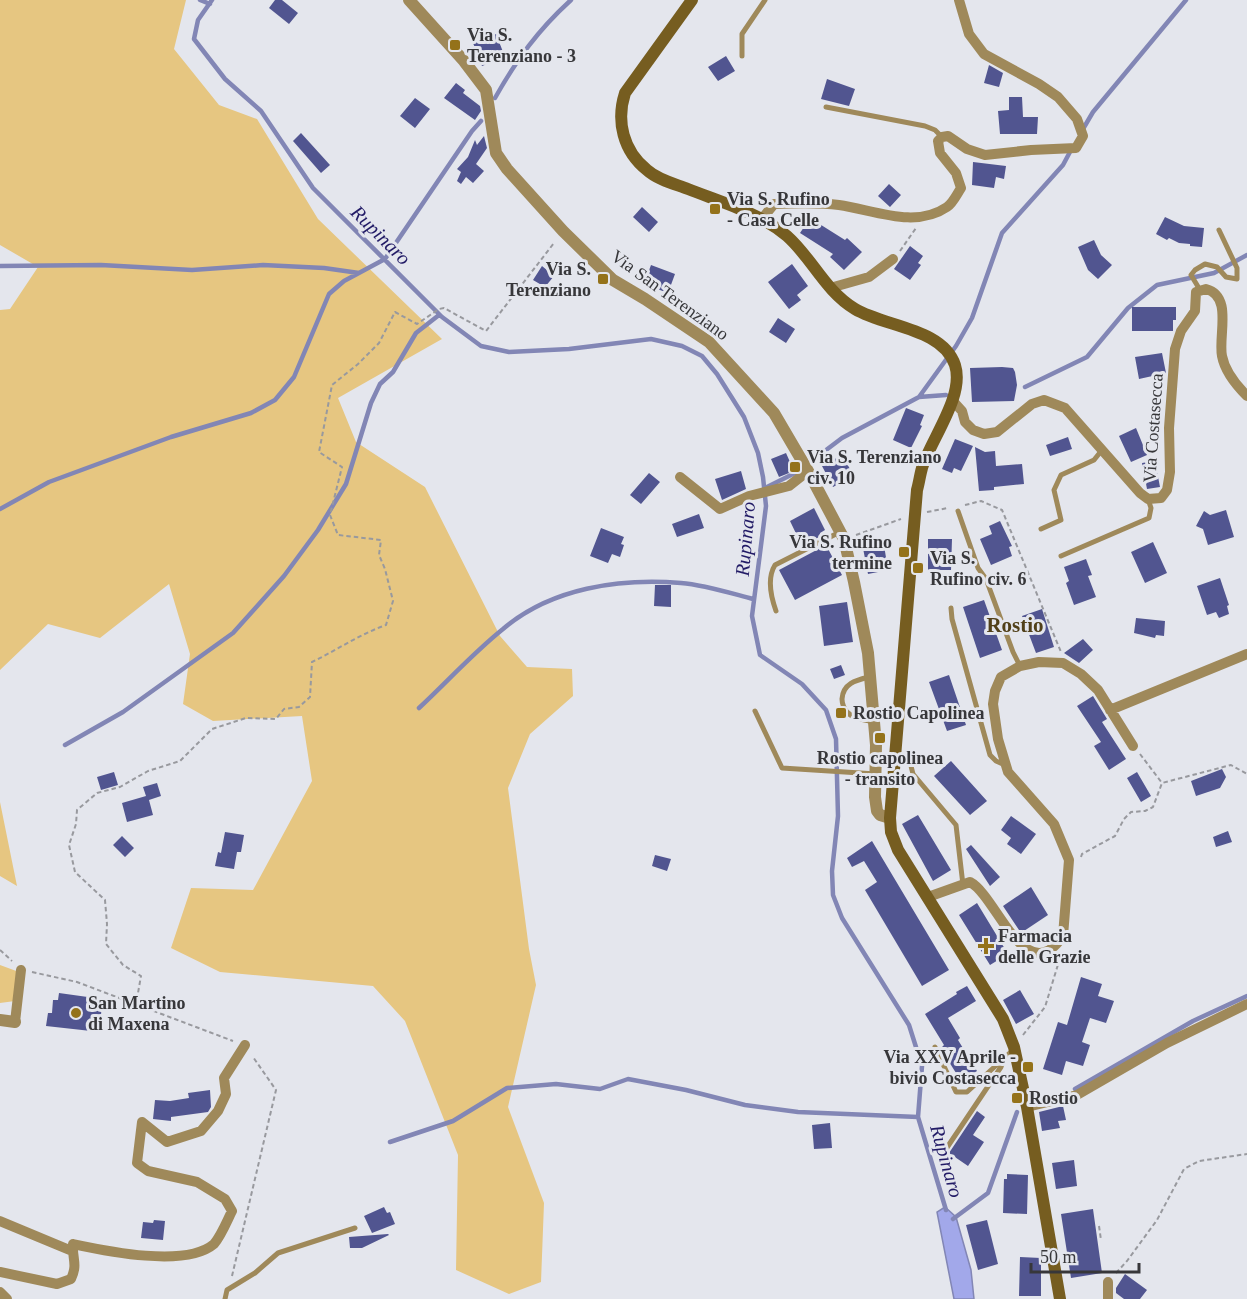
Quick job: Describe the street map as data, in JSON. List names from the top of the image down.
{
  "streets": {
    "street": ["Via San Terenziano", "Via Costasecca"]
  },
  "districts": ["Rostio"],
  "water": ["Rupinaro"],
  "places": {
    "transit": [
      "Via S. Terenziano - 3",
      "Via S. Rufino - Casa Celle",
      "Via S. Terenziano",
      "Via S. Terenziano civ. 10",
      "Via S. Rufino termine",
      "Via S. Rufino civ. 6",
      "Rostio Capolinea",
      "Rostio capolinea - transito",
      "Via XXV Aprile - bivio Costasecca",
      "Rostio"
    ],
    "health": ["Farmacia delle Grazie"],
    "other": ["San Martino di Maxena"]
  },
  "scale_bar": "50 m"
}
